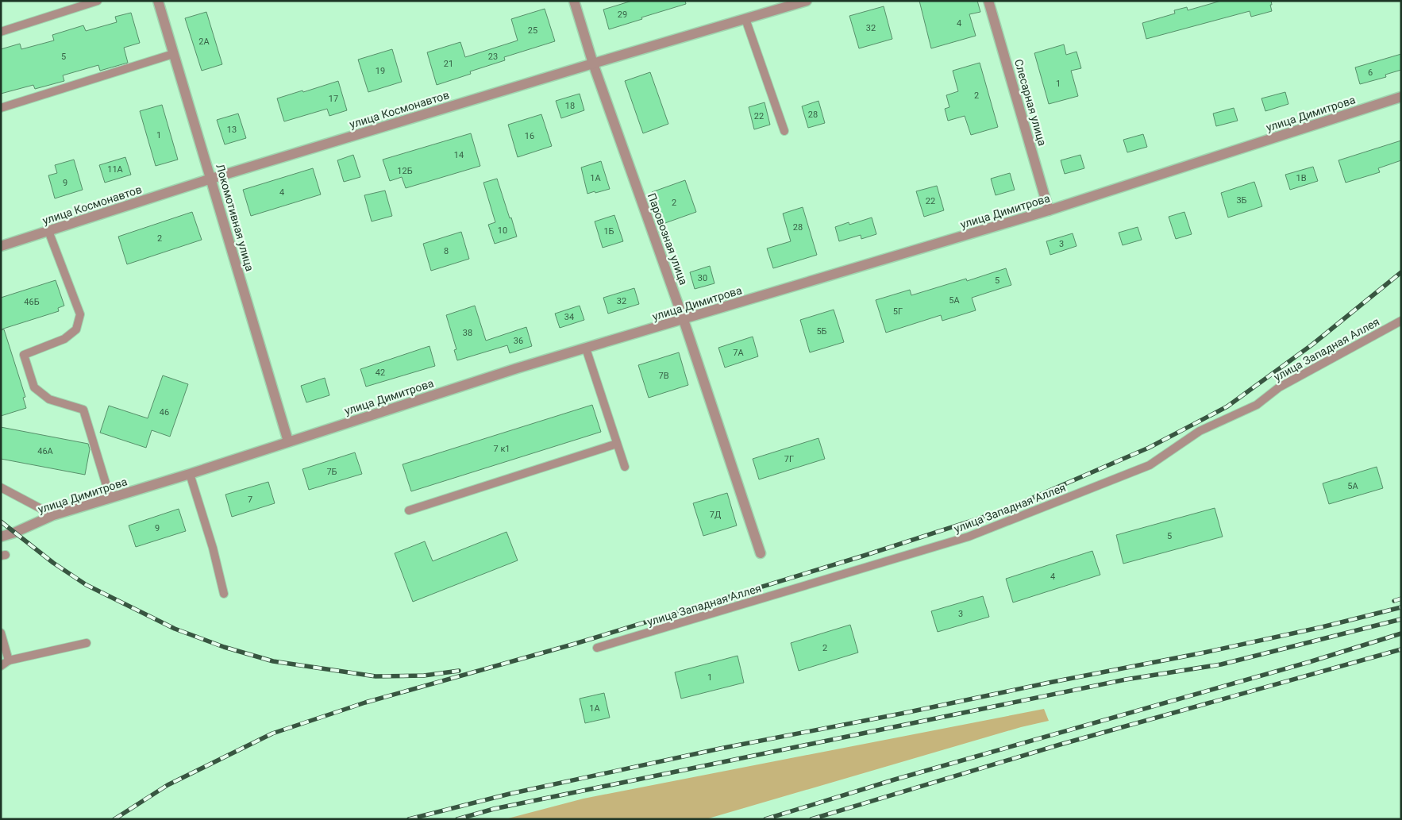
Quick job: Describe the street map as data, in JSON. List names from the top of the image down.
{
  "streets": {
    "street": [
      "Слесарная улица",
      "улица Космонавтов",
      "улица Димитрова",
      "Локомотивная улица",
      "Паровозная улица"
    ],
    "lane": ["улица Западная Аллея"]
  },
  "crossings": [
    ["Слесарная улица", "улица Димитрова"],
    ["улица Космонавтов", "Локомотивная улица"],
    ["улица Космонавтов", "Паровозная улица"],
    ["улица Димитрова", "Локомотивная улица"],
    ["улица Димитрова", "Паровозная улица"]
  ],
  "house_numbers": [
    "29",
    "4",
    "32",
    "25",
    "2А",
    "5",
    "23",
    "21",
    "19",
    "6",
    "1",
    "2",
    "17",
    "18",
    "28",
    "22",
    "13",
    "1",
    "16",
    "14",
    "11А",
    "12Б",
    "1А",
    "1В",
    "9",
    "4",
    "3Б",
    "22",
    "2",
    "28",
    "10",
    "1Б",
    "2",
    "3",
    "8",
    "30",
    "5",
    "5А",
    "32",
    "46Б",
    "5Г",
    "34",
    "5Б",
    "38",
    "36",
    "7А",
    "42",
    "7В",
    "46",
    "7 к1",
    "46А",
    "7Г",
    "7Б",
    "5А",
    "7",
    "7Д",
    "9",
    "5",
    "4",
    "3",
    "2",
    "1",
    "1А"
  ]
}
